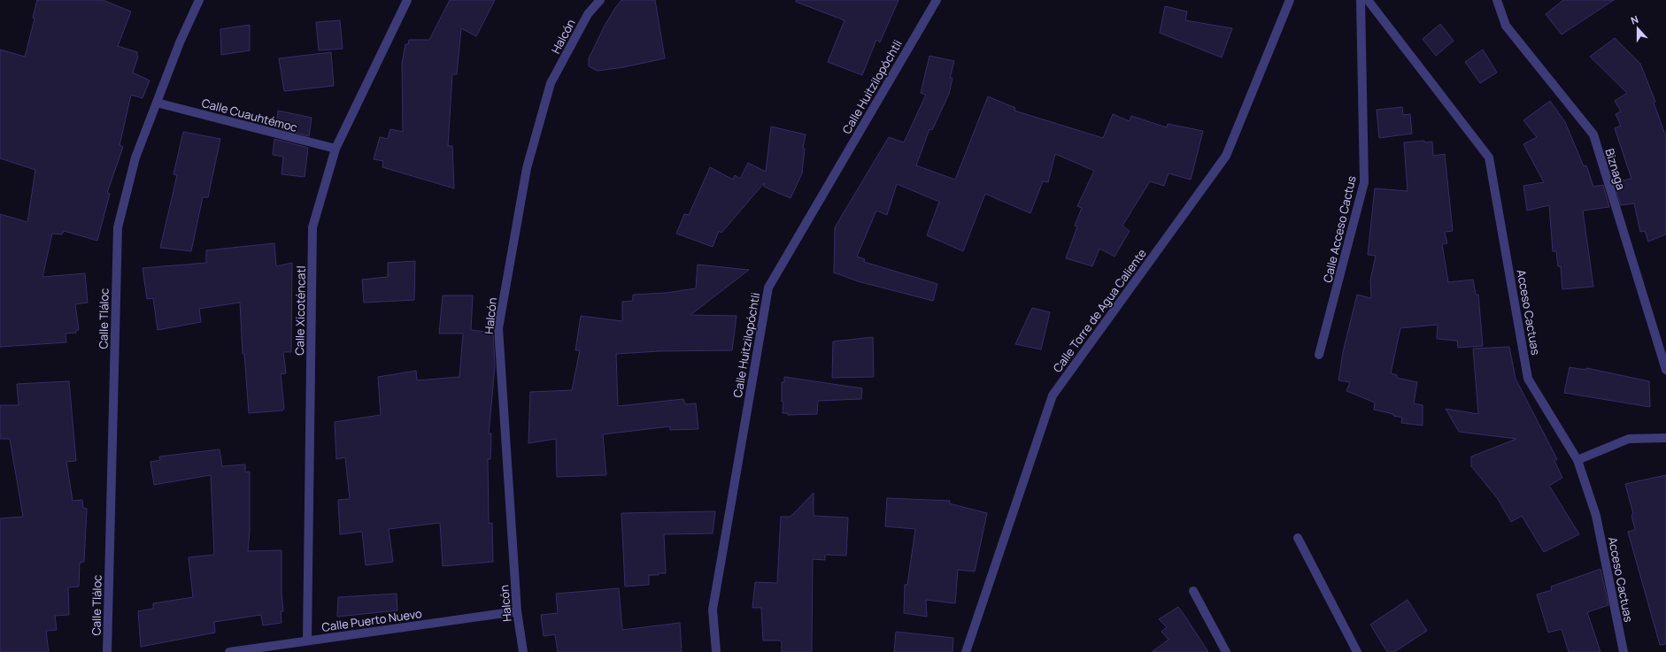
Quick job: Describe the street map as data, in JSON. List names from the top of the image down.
{
  "streets": {
    "street": [
      "Halcón",
      "Calle Huitzilopóchtli",
      "Calle Cuauhtémoc",
      "Biznaga",
      "Calle Acceso Cactus",
      "Calle Xicoténcatl",
      "Calle Torre de Agua Caliente",
      "Acceso Cactuas",
      "Calle Tláloc",
      "Calle Puerto Nuevo"
    ]
  },
  "crossings": [
    ["Halcón", "Calle Puerto Nuevo"],
    ["Calle Cuauhtémoc", "Calle Xicoténcatl"],
    ["Calle Cuauhtémoc", "Calle Tláloc"],
    ["Calle Xicoténcatl", "Calle Puerto Nuevo"]
  ],
  "north": "top"
}
